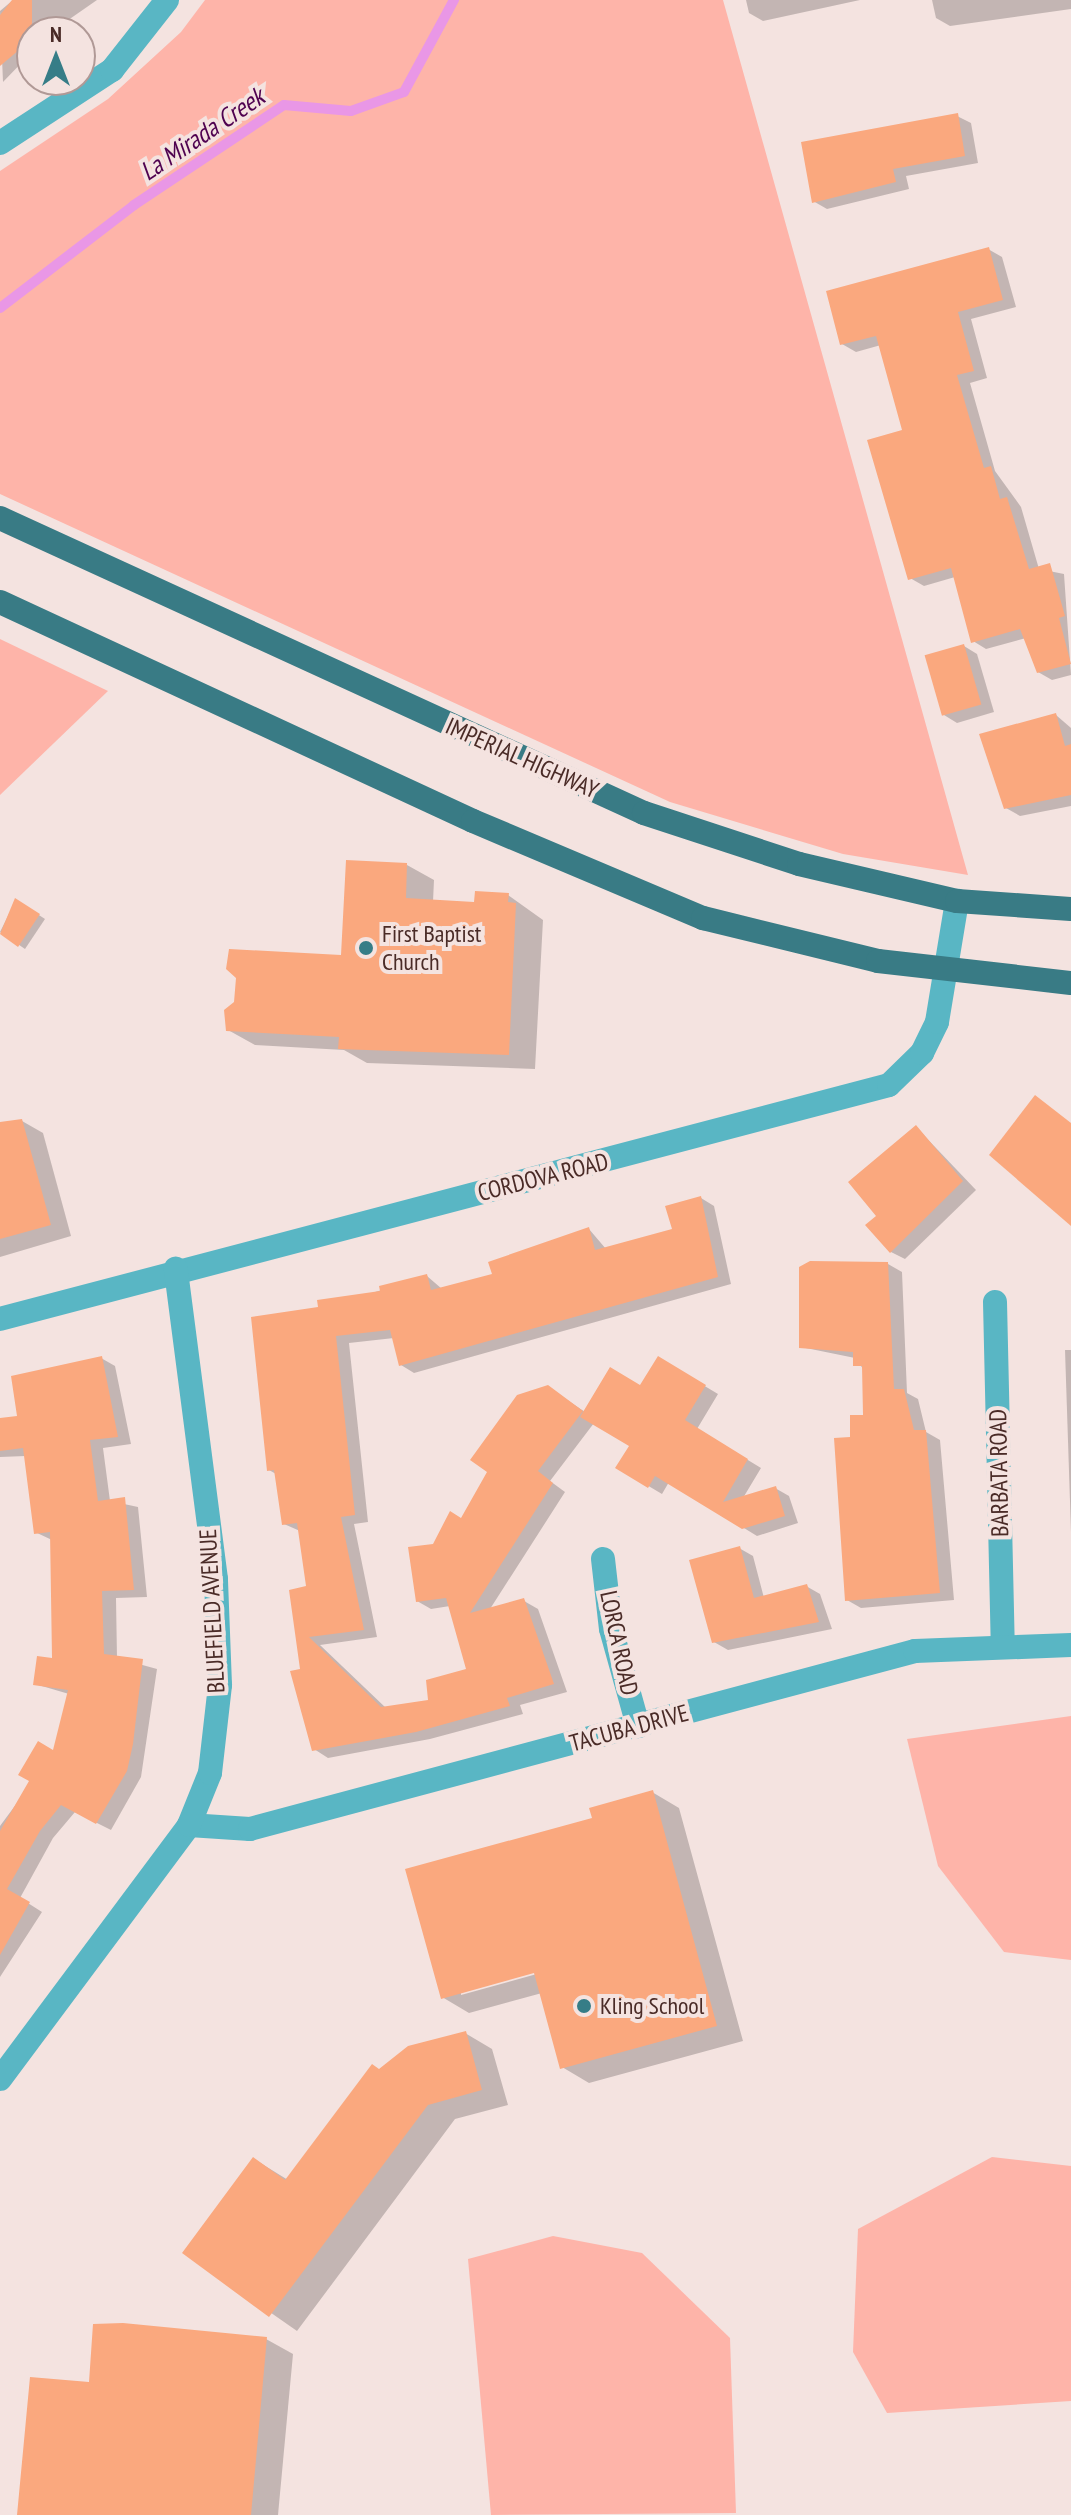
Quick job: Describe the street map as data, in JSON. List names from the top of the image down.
{
  "streets": {
    "main road": ["IMPERIAL HIGHWAY"],
    "street": [
      "CORDOVA ROAD",
      "BARBATA ROAD",
      "BLUEFIELD AVENUE",
      "LORCA ROAD",
      "TACUBA DRIVE"
    ]
  },
  "crossings": [
    ["IMPERIAL HIGHWAY", "CORDOVA ROAD"],
    ["CORDOVA ROAD", "BLUEFIELD AVENUE"],
    ["BARBATA ROAD", "TACUBA DRIVE"],
    ["BLUEFIELD AVENUE", "TACUBA DRIVE"],
    ["LORCA ROAD", "TACUBA DRIVE"]
  ],
  "water": ["La Mirada Creek"],
  "places": ["First Baptist Church", "Kling School"],
  "north": "top"
}
